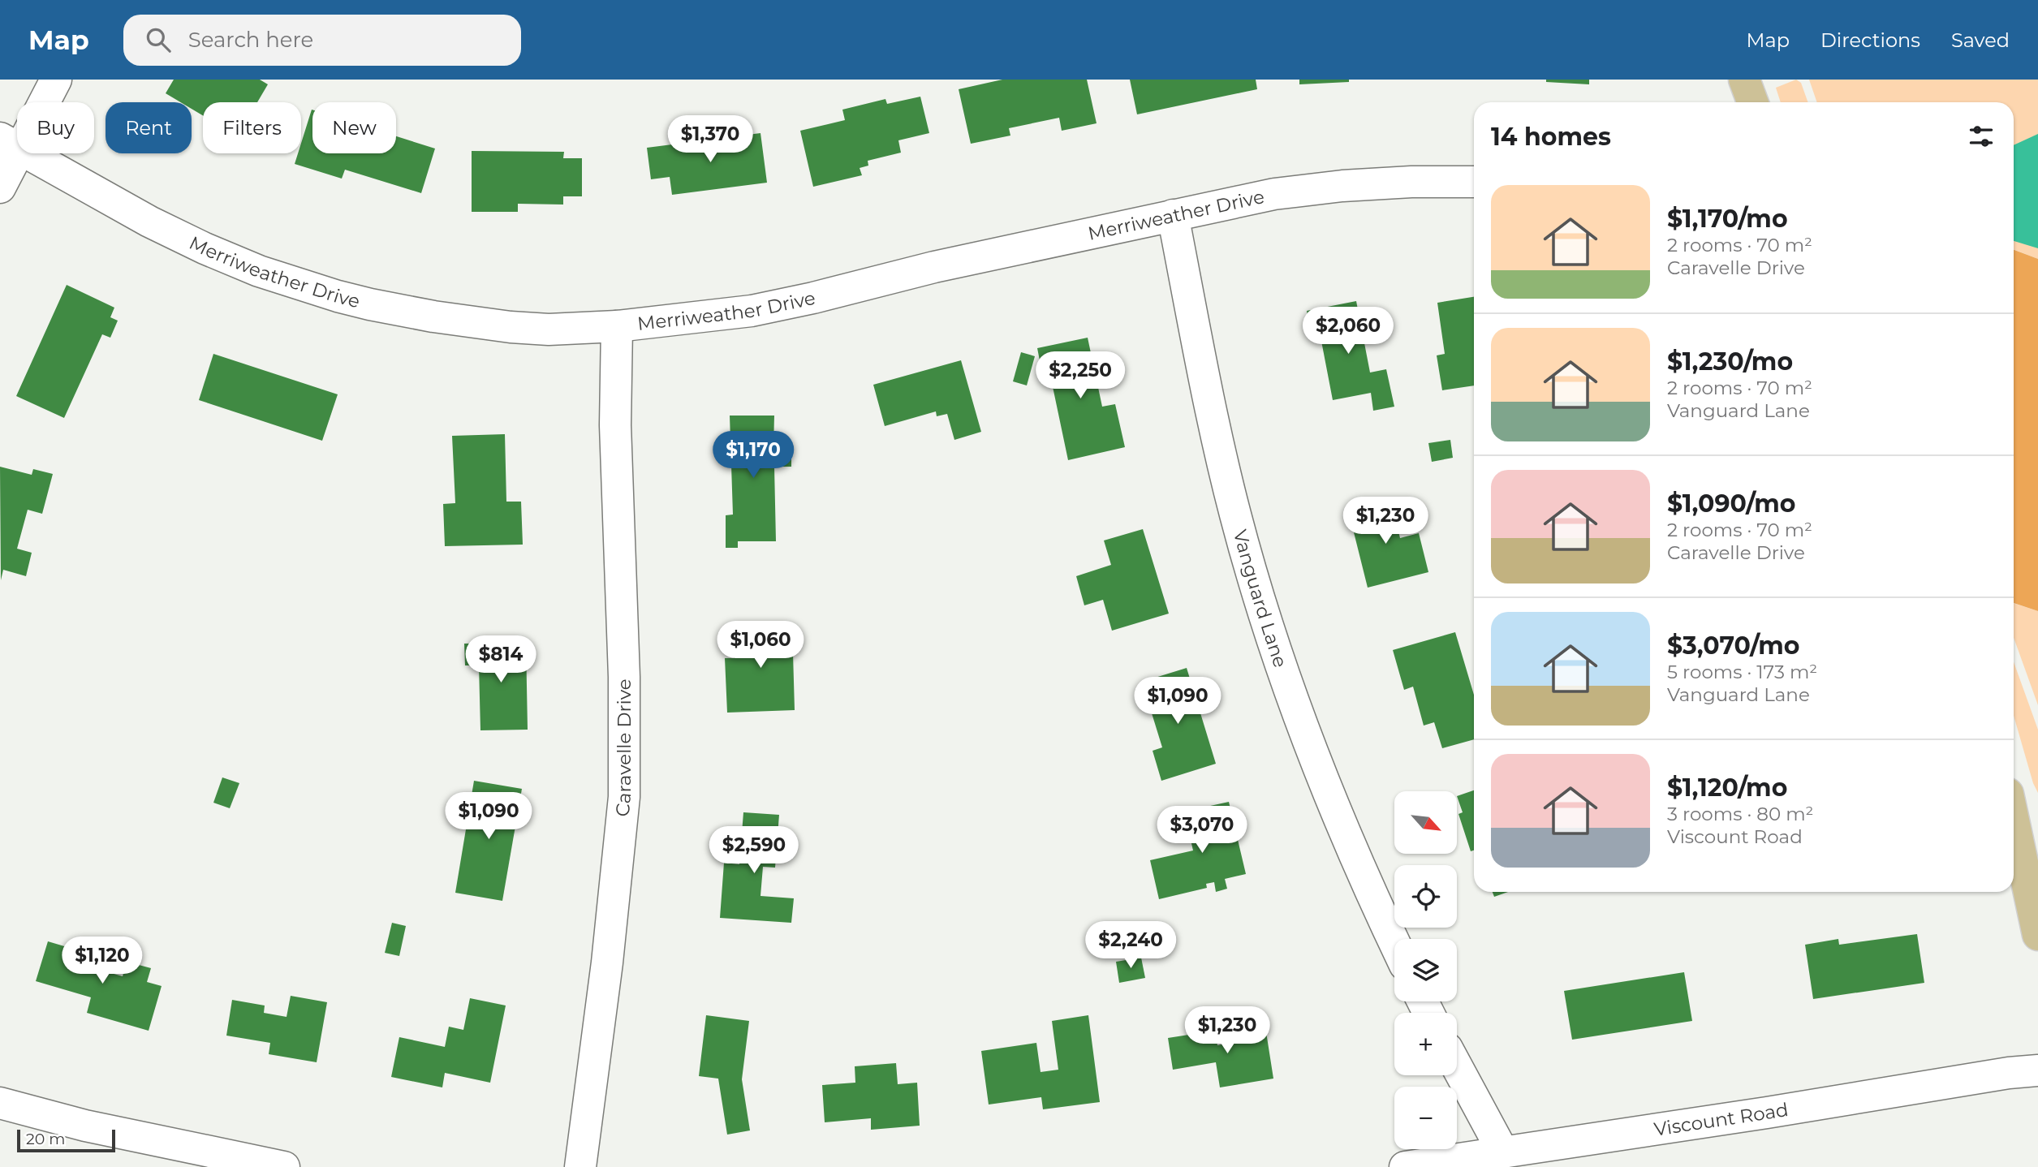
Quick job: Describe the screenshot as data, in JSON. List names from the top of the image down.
{
  "streets": {
    "street": [
      "Merriweather Drive",
      "Vanguard Lane",
      "Caravelle Drive",
      "Viscount Road"
    ]
  },
  "crossings": [
    ["Merriweather Drive", "Vanguard Lane"],
    ["Merriweather Drive", "Caravelle Drive"]
  ],
  "scale_bar": "20 m",
  "north": "bottom right",
  "page": {
    "header": "Map",
    "search": "Search here",
    "nav": ["Map", "Directions", "Saved"],
    "chip": [
      "Buy",
      "Rent",
      "Filters",
      "New"
    ],
    "heading": "14 homes",
    "price": [
      "$1,370",
      "$2,060",
      "$2,250",
      "$1,170",
      "$1,230",
      "$1,060",
      "$814",
      "$1,090",
      "$1,090",
      "$3,070",
      "$2,590",
      "$2,240",
      "$1,120",
      "$1,230"
    ],
    "list": [
      {
        "name": "$1,170/mo",
        "note": "2 rooms · 70 m² · Caravelle Drive"
      },
      {
        "name": "$1,230/mo",
        "note": "2 rooms · 70 m² · Vanguard Lane"
      },
      {
        "name": "$1,090/mo",
        "note": "2 rooms · 70 m² · Caravelle Drive"
      },
      {
        "name": "$3,070/mo",
        "note": "5 rooms · 173 m² · Vanguard Lane"
      },
      {
        "name": "$1,120/mo",
        "note": "3 rooms · 80 m² · Viscount Road"
      }
    ],
    "map_buttons": ["+", "−"],
    "scale": "20 m"
  }
}
